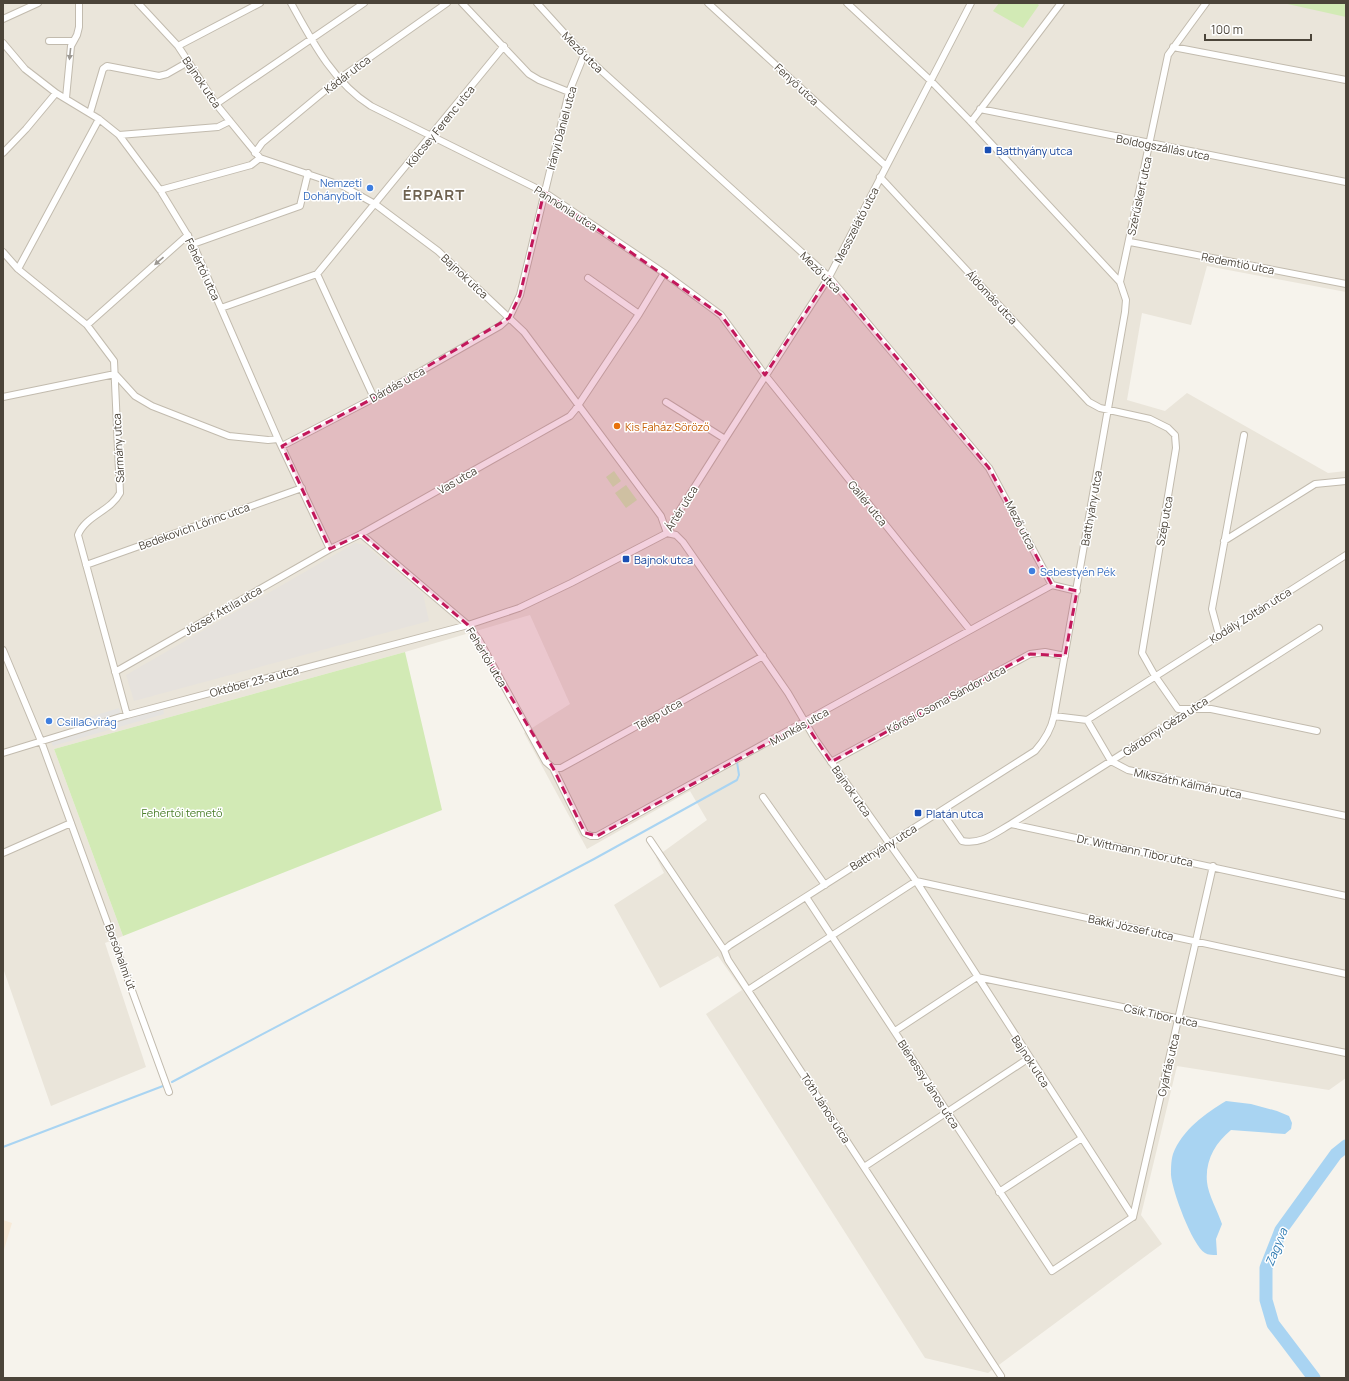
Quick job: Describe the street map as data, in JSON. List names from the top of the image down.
{
  "streets": {
    "street": [
      "Mező utca",
      "Kádár utca",
      "Bajnok utca",
      "Fenyő utca",
      "Kölcsey Ferenc utca",
      "Irányi Dániel utca",
      "Boldogszállás utca",
      "Szérűskert utca",
      "Pannónia utca",
      "Messzelátó utca",
      "Redemtió utca",
      "Fehértói utca",
      "Áldomás utca",
      "Dárdás utca",
      "Sármány utca",
      "Vas utca",
      "Gallér utca",
      "Ártér utca",
      "Batthyány utca",
      "Szép utca",
      "Bedekovich Lőrinc utca",
      "József Attila utca",
      "Kodály Zoltán utca",
      "Október 23-a utca",
      "Kőrösi Csoma Sándor utca",
      "Telep utca",
      "Munkás utca",
      "Gárdonyi Géza utca",
      "Mikszáth Kálmán utca",
      "Dr. Wittmann Tibor utca",
      "Bakki József utca",
      "Borsóhalmi út",
      "Csík Tibor utca",
      "Gyárfás utca",
      "Blénessy János utca",
      "Tóth János utca"
    ]
  },
  "crossings": [
    ["Mező utca", "Irányi Dániel utca"],
    ["Mező utca", "Messzelátó utca"],
    ["Mező utca", "Munkás utca"],
    ["Kádár utca", "Bajnok utca"],
    ["Kádár utca", "Pannónia utca"],
    ["Bajnok utca", "Kölcsey Ferenc utca"],
    ["Bajnok utca", "Irányi Dániel utca"],
    ["Bajnok utca", "Dárdás utca"],
    ["Bajnok utca", "Vas utca"],
    ["Bajnok utca", "Ártér utca"],
    ["Bajnok utca", "Batthyány utca"],
    ["Bajnok utca", "Kőrösi Csoma Sándor utca"],
    ["Bajnok utca", "Telep utca"],
    ["Bajnok utca", "Munkás utca"],
    ["Bajnok utca", "Bakki József utca"],
    ["Bajnok utca", "Csík Tibor utca"],
    ["Bajnok utca", "Gyárfás utca"],
    ["Bajnok utca", "Blénessy János utca"],
    ["Fenyő utca", "Messzelátó utca"],
    ["Kölcsey Ferenc utca", "Pannónia utca"],
    ["Irányi Dániel utca", "Pannónia utca"],
    ["Irányi Dániel utca", "Dárdás utca"],
    ["Boldogszállás utca", "Szérűskert utca"],
    ["Szérűskert utca", "Redemtió utca"],
    ["Szérűskert utca", "Batthyány utca"],
    ["Pannónia utca", "Messzelátó utca"],
    ["Pannónia utca", "Vas utca"],
    ["Pannónia utca", "Gallér utca"],
    ["Messzelátó utca", "Áldomás utca"],
    ["Messzelátó utca", "Gallér utca"],
    ["Messzelátó utca", "Ártér utca"],
    ["Messzelátó utca", "Batthyány utca"],
    ["Fehértói utca", "Dárdás utca"],
    ["Fehértói utca", "Vas utca"],
    ["Fehértói utca", "Ártér utca"],
    ["Fehértói utca", "Bedekovich Lőrinc utca"],
    ["Fehértói utca", "József Attila utca"],
    ["Fehértói utca", "Október 23-a utca"],
    ["Fehértói utca", "Telep utca"],
    ["Fehértói utca", "Munkás utca"],
    ["Áldomás utca", "Batthyány utca"],
    ["Áldomás utca", "Szép utca"],
    ["Sármány utca", "Bedekovich Lőrinc utca"],
    ["Sármány utca", "József Attila utca"],
    ["Sármány utca", "Október 23-a utca"],
    ["Vas utca", "József Attila utca"],
    ["Gallér utca", "Munkás utca"],
    ["Ártér utca", "Október 23-a utca"],
    ["Batthyány utca", "Szép utca"],
    ["Batthyány utca", "Kőrösi Csoma Sándor utca"],
    ["Batthyány utca", "Blénessy János utca"],
    ["Batthyány utca", "Tóth János utca"],
    ["Szép utca", "Kodály Zoltán utca"],
    ["Október 23-a utca", "Borsóhalmi út"],
    ["Telep utca", "Munkás utca"],
    ["Gárdonyi Géza utca", "Mikszáth Kálmán utca"],
    ["Gárdonyi Géza utca", "Dr. Wittmann Tibor utca"],
    ["Dr. Wittmann Tibor utca", "Gyárfás utca"],
    ["Bakki József utca", "Gyárfás utca"],
    ["Csík Tibor utca", "Gyárfás utca"],
    ["Gyárfás utca", "Blénessy János utca"]
  ],
  "districts": ["ÉRPART"],
  "water": ["Zagyva"],
  "parks": ["Fehértói temető"],
  "places": {
    "transit": ["Batthyány utca", "Bajnok utca", "Platán utca"],
    "other": [
      "Nemzeti Dohánybolt",
      "Kis Faház Söröző",
      "Sebestyén Pék",
      "CsillaGvirág"
    ]
  },
  "scale_bar": "100 m"
}
